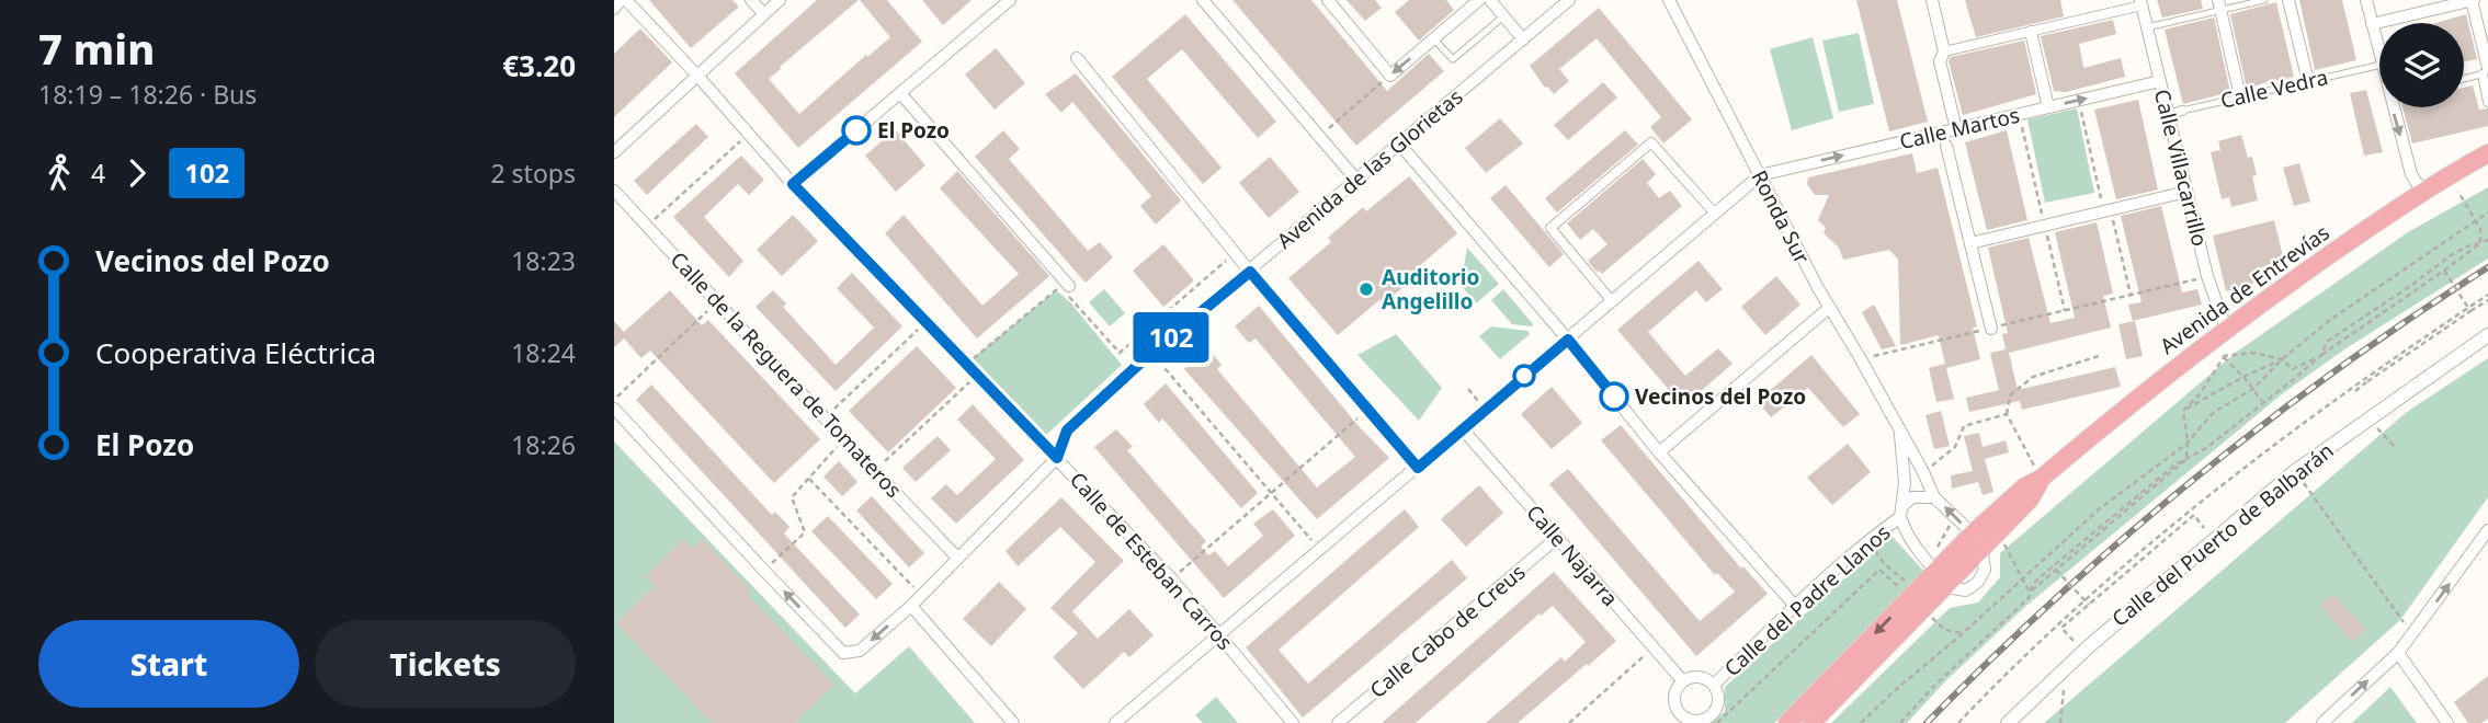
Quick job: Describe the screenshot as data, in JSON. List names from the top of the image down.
{
  "streets": {
    "main road": ["Avenida de Entrevías"],
    "street": [
      "Calle Vedra",
      "Calle Martos",
      "Calle Villacarrillo",
      "Avenida de las Glorietas",
      "Ronda Sur",
      "Calle de la Reguera de Tomateros",
      "Calle del Puerto de Balbarán",
      "Calle Najarra",
      "Calle de Esteban Carros",
      "Calle del Padre Llanos",
      "Calle Cabo de Creus"
    ]
  },
  "crossings": [
    ["Calle Vedra", "Calle Villacarrillo"],
    ["Calle Martos", "Calle Villacarrillo"],
    ["Calle Martos", "Ronda Sur"],
    ["Calle Villacarrillo", "Avenida de Entrevías"],
    ["Avenida de las Glorietas", "Calle de la Reguera de Tomateros"],
    ["Avenida de las Glorietas", "Calle de Esteban Carros"],
    ["Ronda Sur", "Avenida de Entrevías"],
    ["Ronda Sur", "Calle del Padre Llanos"],
    ["Calle Najarra", "Calle del Padre Llanos"],
    ["Calle Najarra", "Calle Cabo de Creus"]
  ],
  "one_way": ["Calle Martos"],
  "places": ["El Pozo", "Auditorio Angelillo", "Vecinos del Pozo"],
  "lines": ["bus line 102"],
  "page": {
    "heading": ["7 min", "18:19 – 18:26 · Bus", "€3.20"],
    "on_map": "102",
    "legs": ["4", "102", "2 stops"],
    "list": [
      {
        "name": "Vecinos del Pozo",
        "value": "18:23"
      },
      {
        "name": "Cooperativa Eléctrica",
        "value": "18:24"
      },
      {
        "name": "El Pozo",
        "value": "18:26"
      }
    ],
    "buttons": ["Start", "Tickets"]
  }
}
